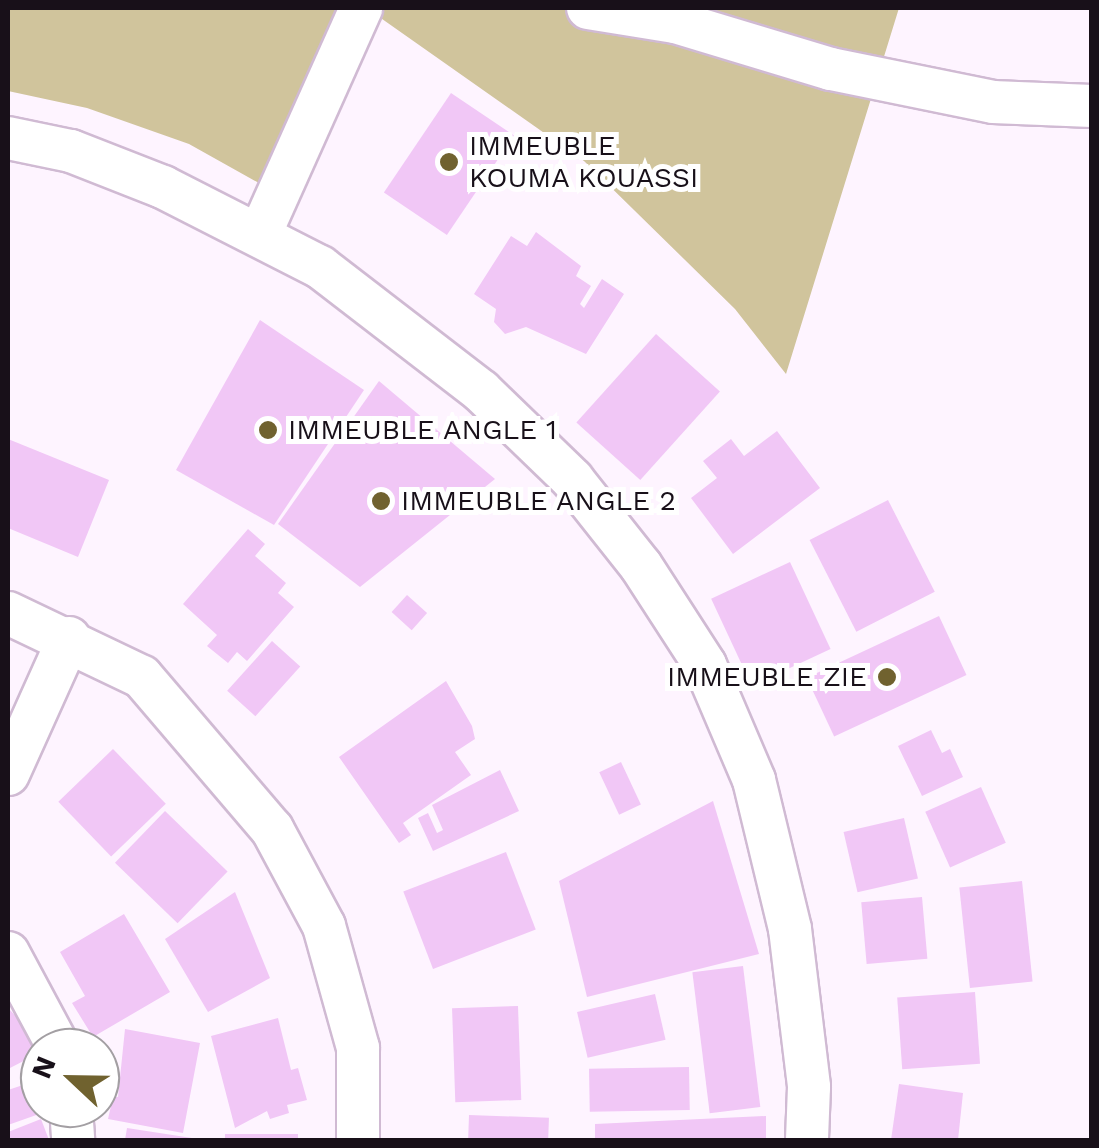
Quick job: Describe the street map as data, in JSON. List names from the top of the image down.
{
  "places": [
    "IMMEUBLE KOUMA KOUASSI",
    "IMMEUBLE ANGLE 1",
    "IMMEUBLE ANGLE 2",
    "IMMEUBLE ZIE"
  ],
  "north": "left"
}
